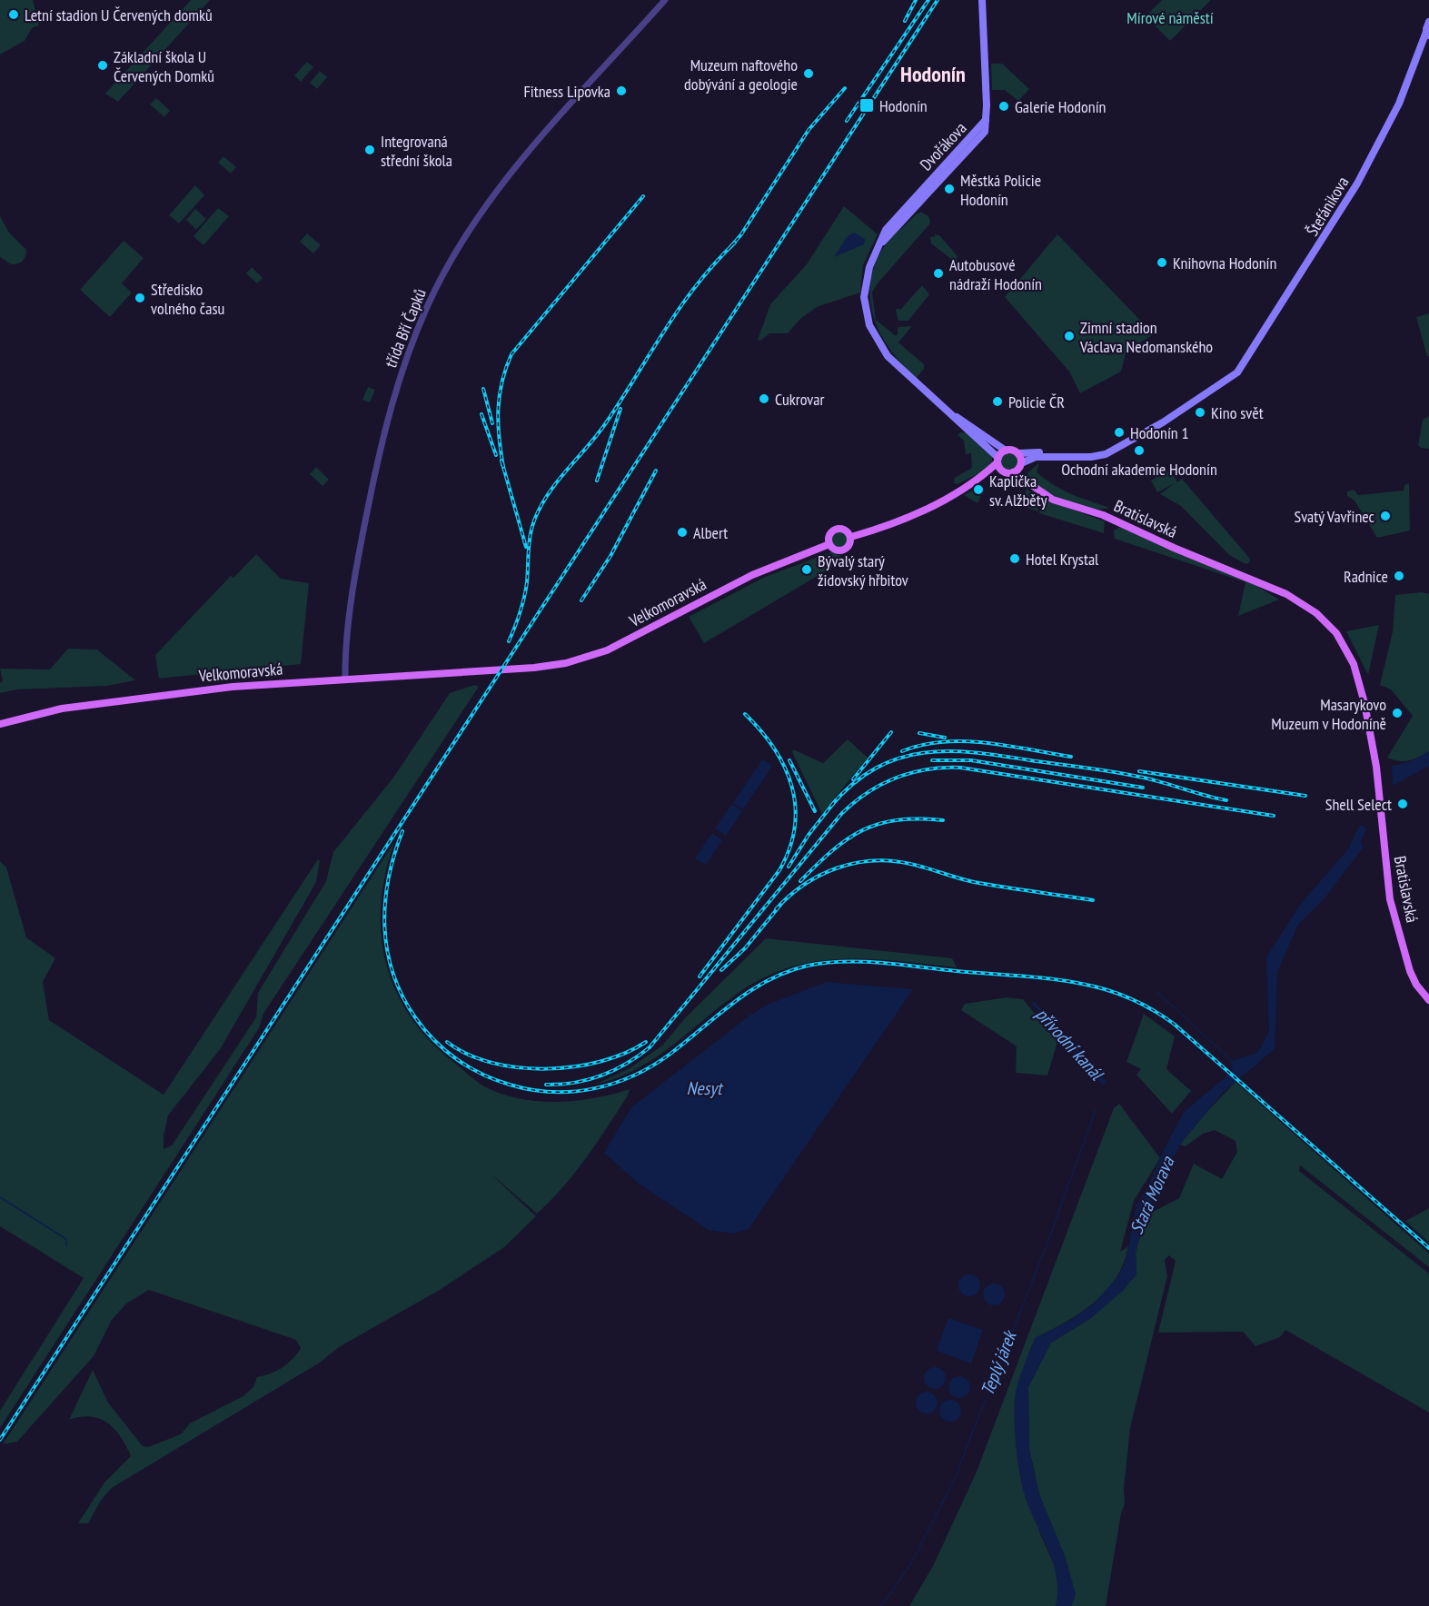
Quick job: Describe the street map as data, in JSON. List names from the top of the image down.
{
  "streets": {
    "main road": [
      "Dvořákova",
      "Štefánikova",
      "Bratislavská",
      "Velkomoravská"
    ],
    "street": ["třída Bří Čapků"]
  },
  "crossings": [
    ["Dvořákova", "Bratislavská"],
    ["Dvořákova", "Velkomoravská"],
    ["třída Bří Čapků", "Velkomoravská"],
    ["Bratislavská", "Velkomoravská"]
  ],
  "districts": ["Hodonín"],
  "water": [
    "přívodní kanál",
    "Nesyt",
    "Stará Morava",
    "Teplý járek"
  ],
  "parks": ["Mírové náměstí"],
  "places": {
    "other": [
      "Letní stadion U Červených domků",
      "Základní škola U Červených Domků",
      "Muzeum naftového dobývání a geologie",
      "Fitness Lipovka",
      "Galerie Hodonín",
      "Integrovaná střední škola",
      "Městká Policie Hodonín",
      "Knihovna Hodonín",
      "Autobusové nádraží Hodonín",
      "Středisko volného času",
      "Zimní stadion Václava Nedomanského",
      "Cukrovar",
      "Policie ČR",
      "Kino svět",
      "Hodonín 1",
      "Ochodní akademie Hodonín",
      "Kaplička sv. Alžběty",
      "Svatý Vavřinec",
      "Albert",
      "Hotel Krystal",
      "Bývalý starý židovský hřbitov",
      "Radnice",
      "Masarykovo Muzeum v Hodoníně",
      "Shell Select"
    ],
    "transit": ["Hodonín"]
  }
}
